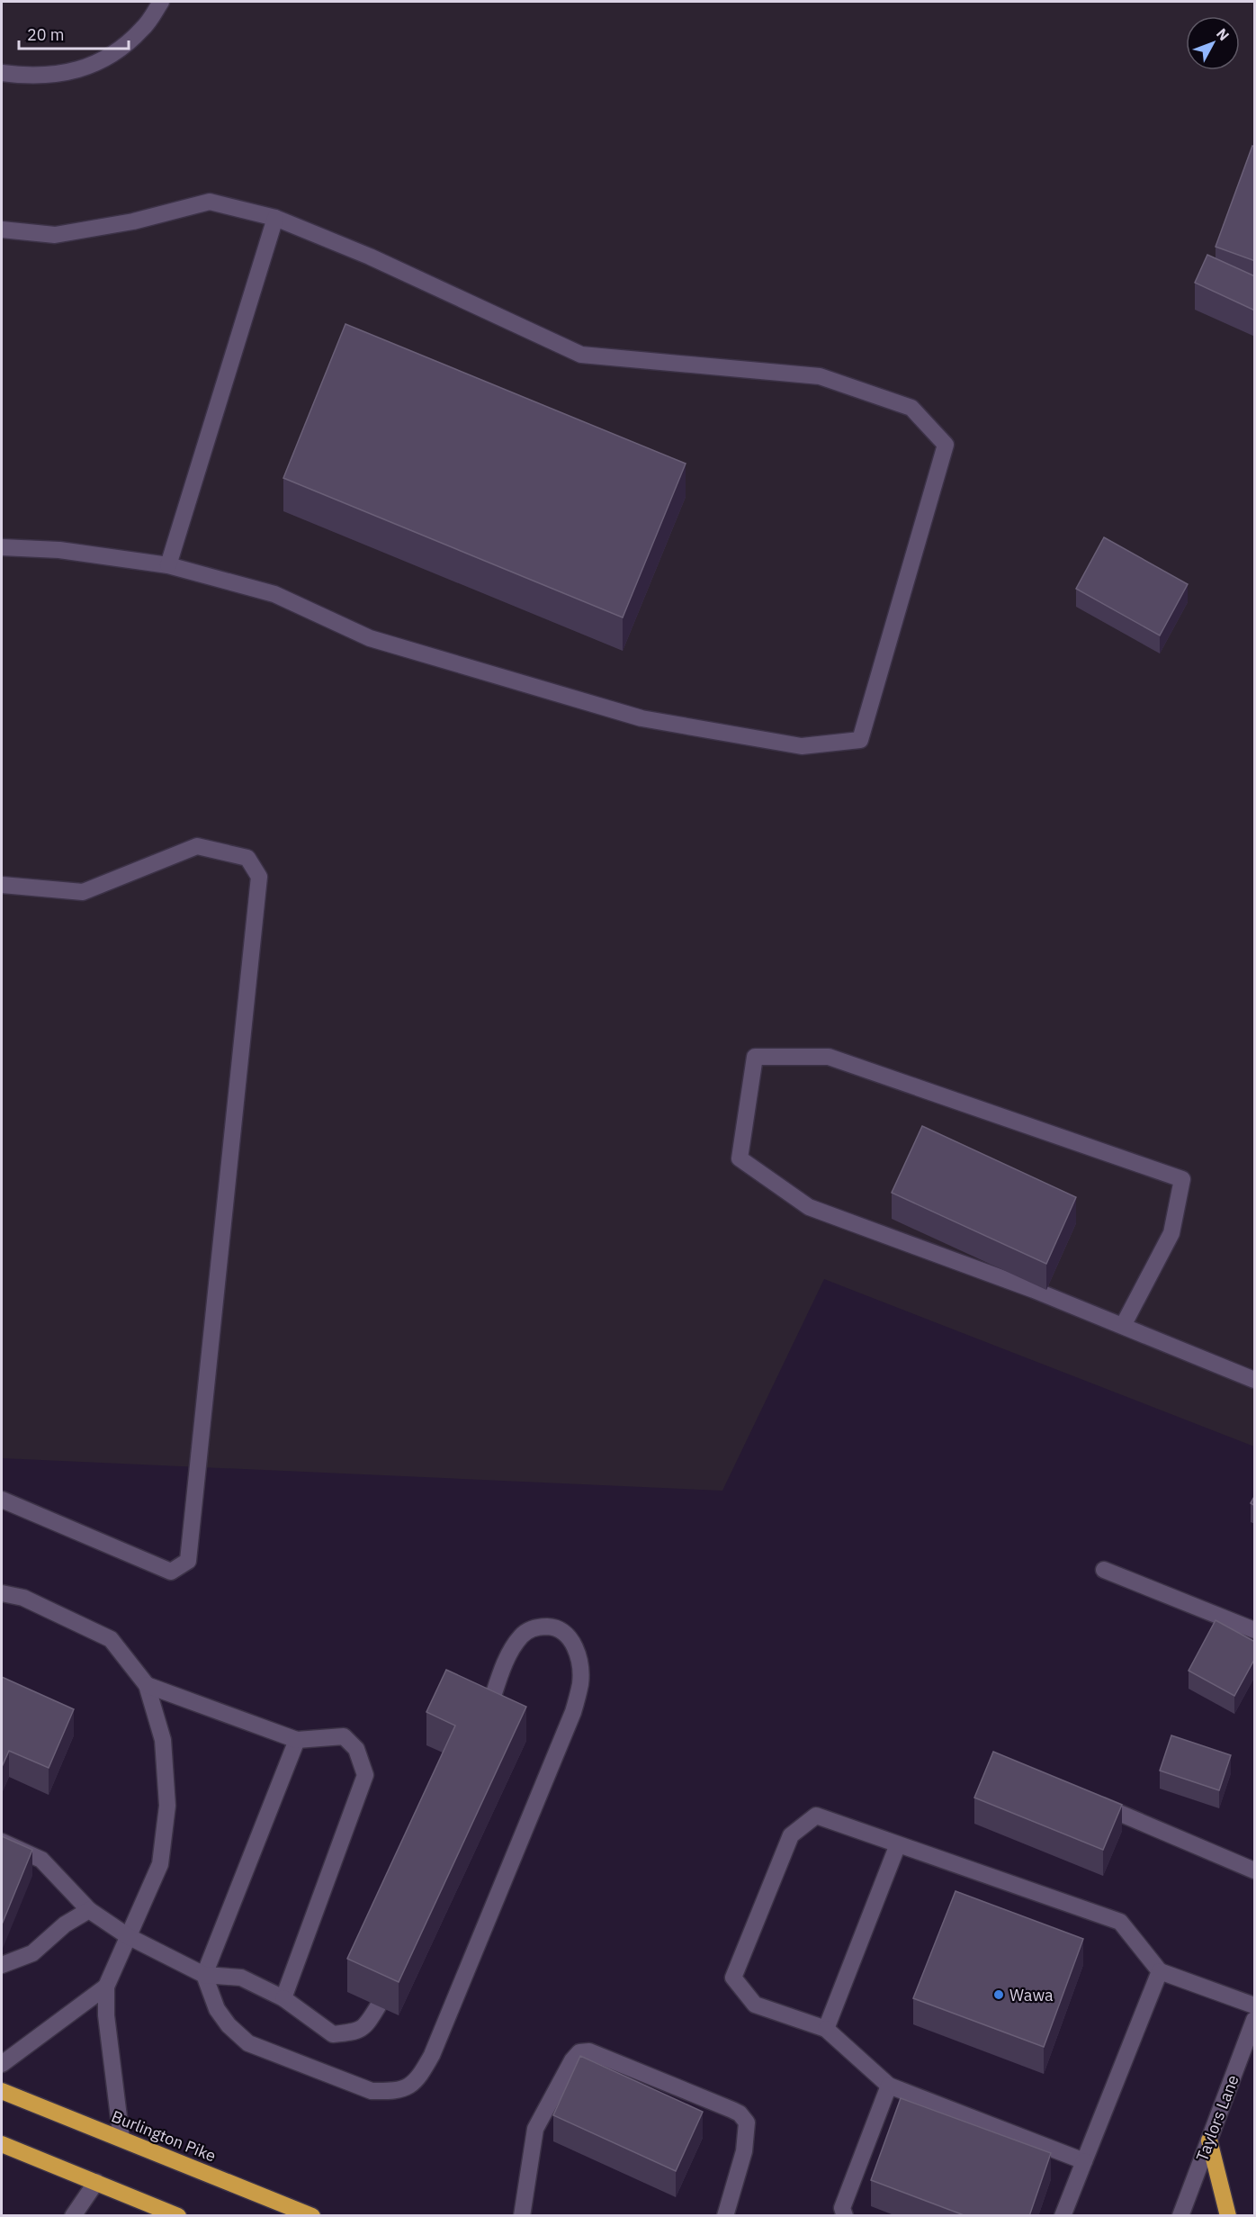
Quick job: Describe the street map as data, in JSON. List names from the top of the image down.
{
  "streets": {
    "highway": ["Burlington Pike"],
    "street": ["Taylors Lane"]
  },
  "places": ["Wawa"],
  "scale_bar": "20 m",
  "north": "top right"
}
